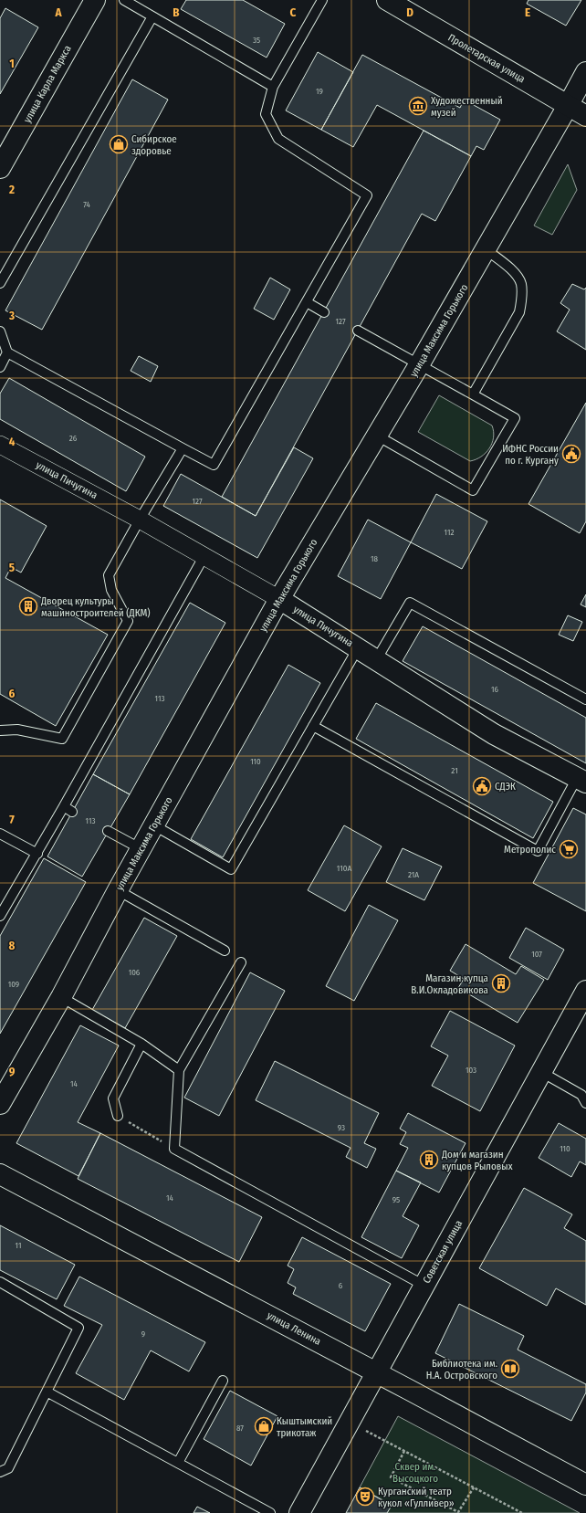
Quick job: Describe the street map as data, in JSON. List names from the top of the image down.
{
  "streets": {
    "street": [
      "Пролетарская улица",
      "улица Карла Маркса",
      "улица Максима Горького",
      "улица Пичугина",
      "Советская улица",
      "улица Ленина"
    ]
  },
  "crossings": [
    ["Пролетарская улица", "улица Максима Горького"],
    ["улица Максима Горького", "улица Пичугина"],
    ["Советская улица", "улица Ленина"]
  ],
  "parks": ["Сквер им. Высоцкого"],
  "places": {
    "museum": ["Художественный музей"],
    "shop": ["Сибирское здоровье", "Кыштымский трикотаж"],
    "public building": ["ИФНС России по г. Кургану", "СДЭК"],
    "building": ["Дворец культуры машиностроителей (ДКМ)", "Магазин купца В.И.Окладовикова", "Дом и магазин купцов Рыловых"],
    "supermarket": ["Метрополис"],
    "library": ["Библиотека им. Н.А. Островского"],
    "theatre": ["Курганский театр кукол «Гулливер»"]
  },
  "house_numbers": [
    "35",
    "19",
    "74",
    "127",
    "26",
    "127",
    "112",
    "18",
    "16",
    "113",
    "110",
    "21",
    "113",
    "110А",
    "21А",
    "107",
    "106",
    "109",
    "103",
    "14",
    "93",
    "110",
    "14",
    "95",
    "11",
    "6",
    "9",
    "87"
  ],
  "grid": {
    "columns": [
      "A",
      "B",
      "C",
      "D",
      "E"
    ],
    "rows": [
      "1",
      "2",
      "3",
      "4",
      "5",
      "6",
      "7",
      "8",
      "9"
    ]
  }
}
